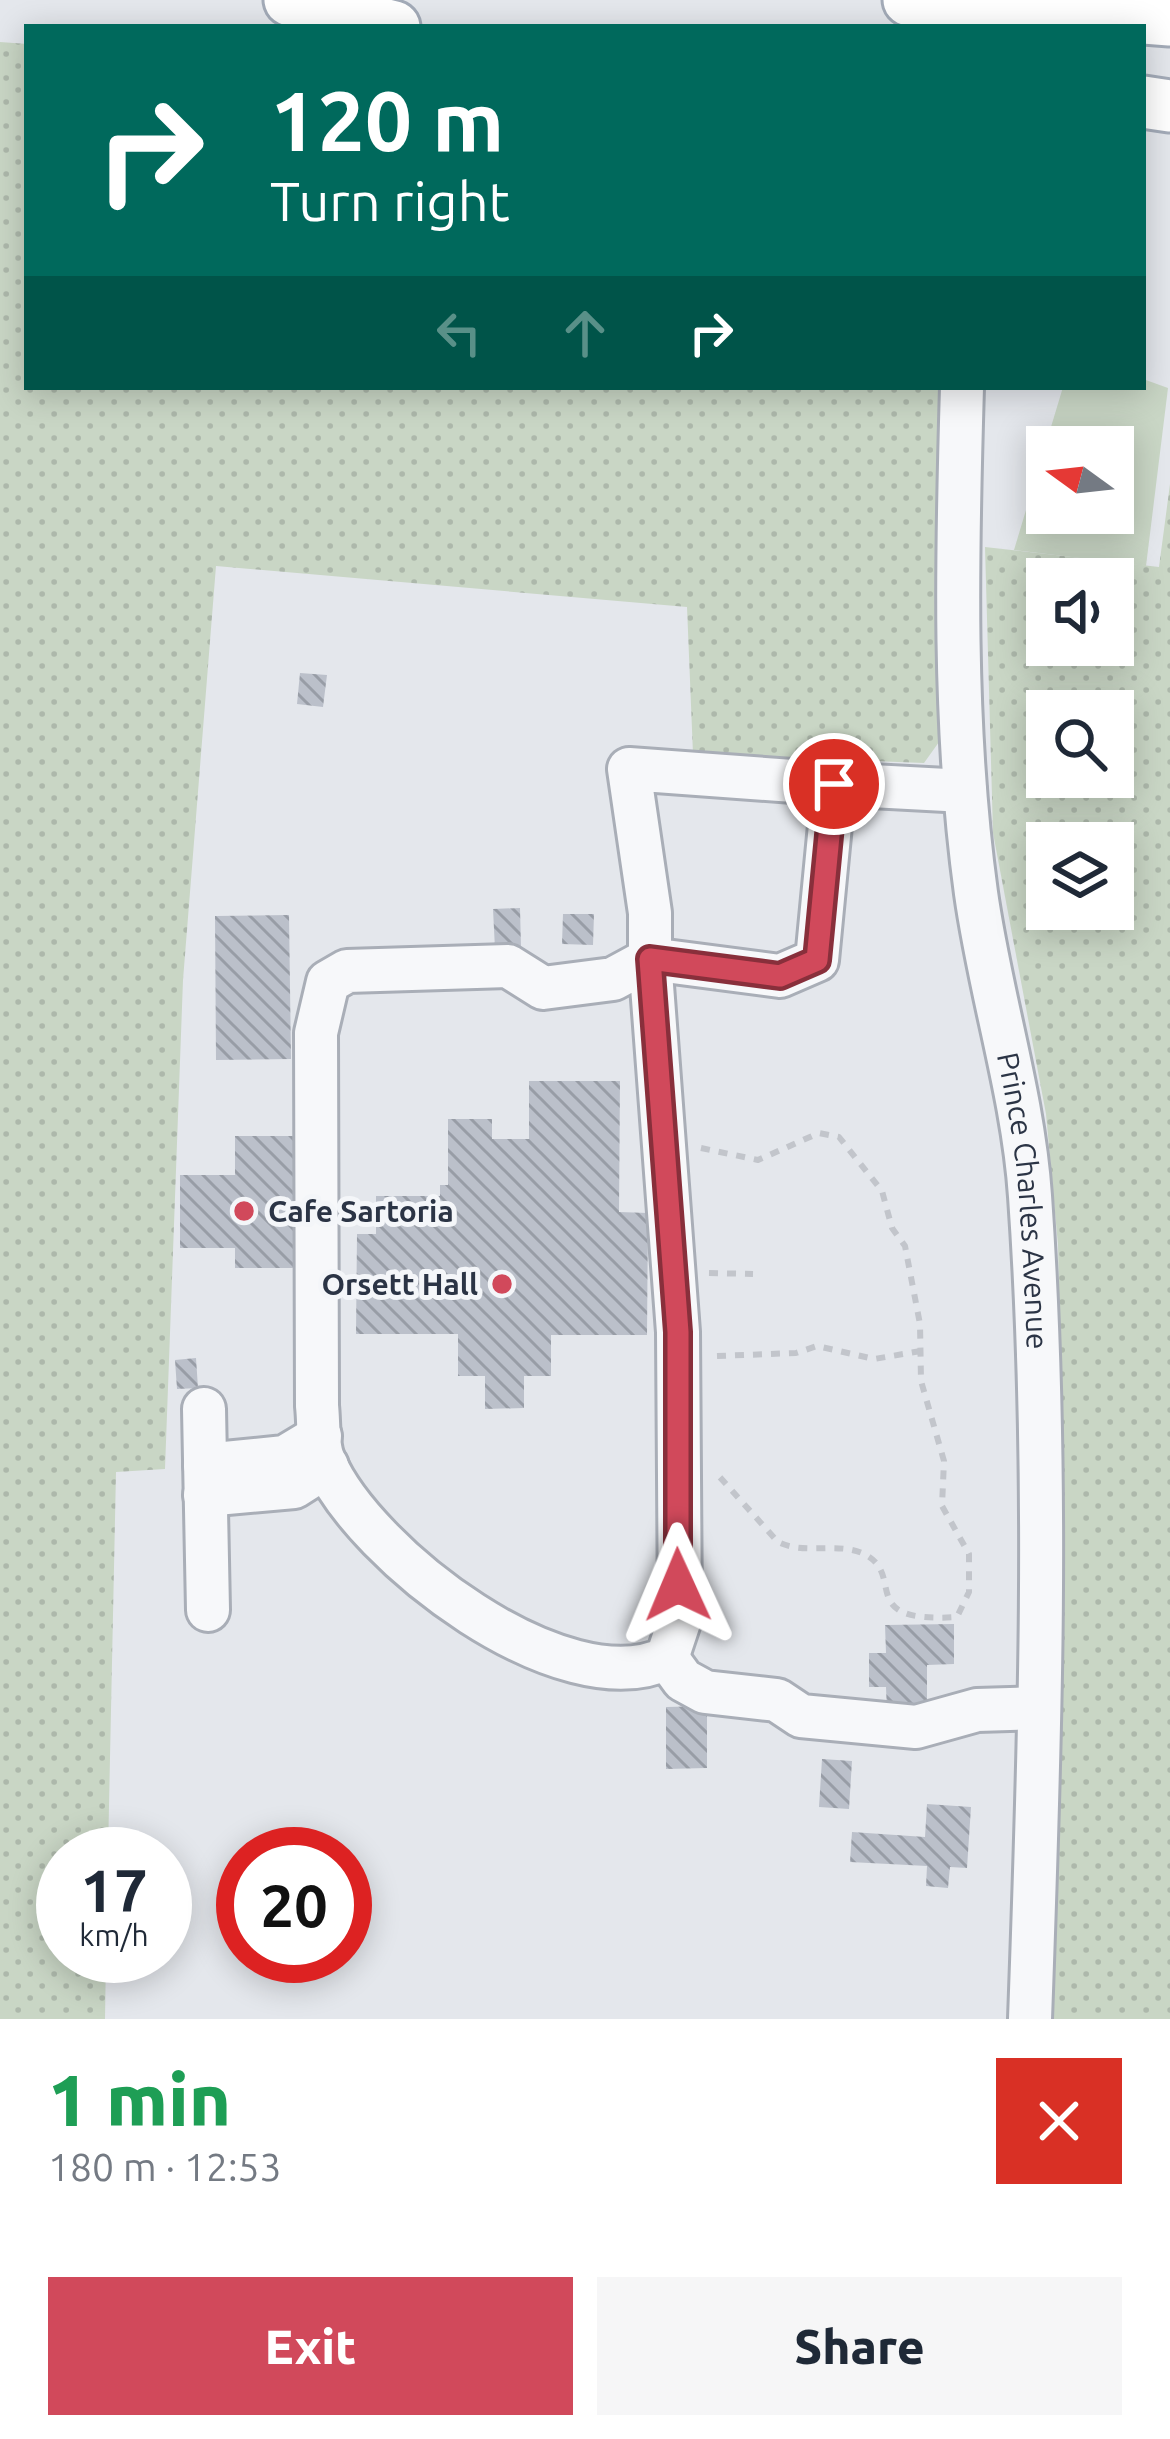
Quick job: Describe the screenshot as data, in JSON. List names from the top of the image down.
{
  "streets": {
    "street": ["Prince Charles Avenue"]
  },
  "places": ["Cafe Sartoria", "Orsett Hall"],
  "north": "left",
  "page": {
    "turn": ["120 m", "Turn right"],
    "speed": "17 km/h",
    "limit": "20",
    "heading": ["1 min", "180 m · 12:53"],
    "buttons": ["Exit", "Share"]
  }
}
